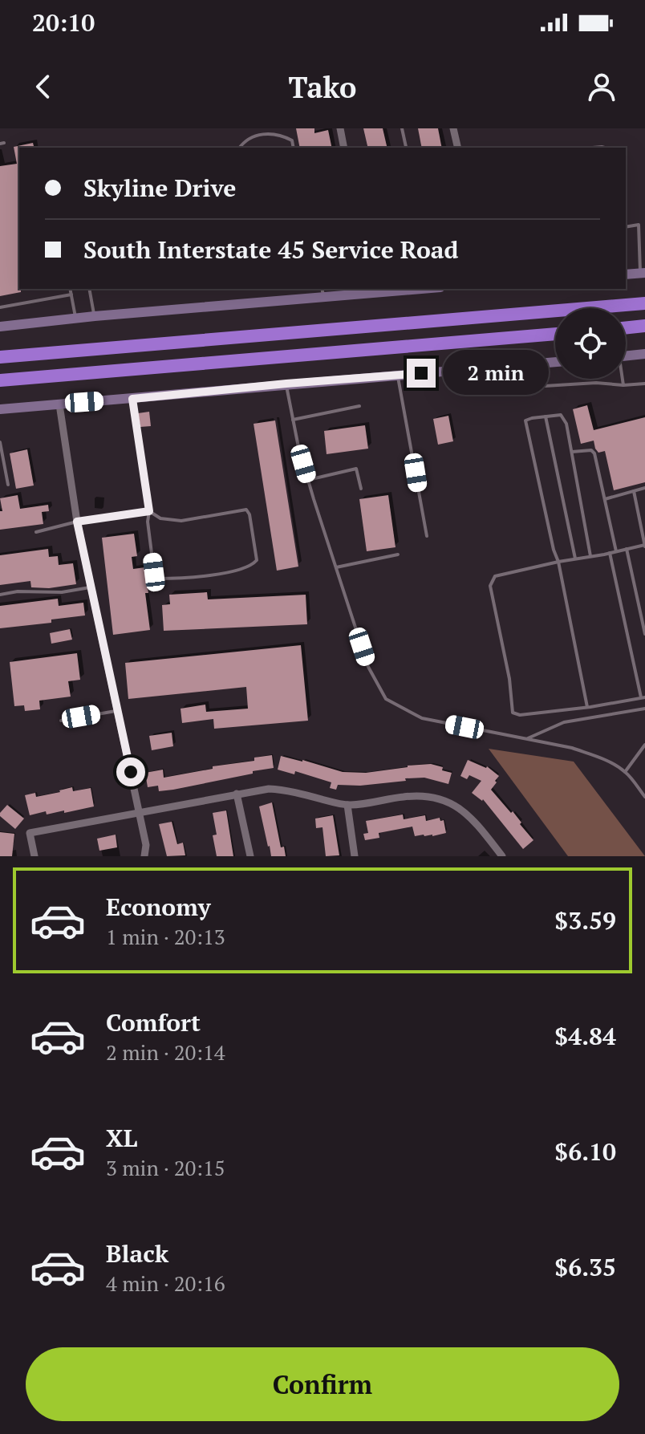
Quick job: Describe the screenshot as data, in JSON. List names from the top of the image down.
{
  "page": {
    "status": "20:10",
    "header": "Tako",
    "banner": ["Skyline Drive", "South Interstate 45 Service Road"],
    "bubble": "2 min",
    "list": [
      {
        "name": "Economy",
        "note": "1 min · 20:13",
        "value": "$3.59"
      },
      {
        "name": "Comfort",
        "note": "2 min · 20:14",
        "value": "$4.84"
      },
      {
        "name": "XL",
        "note": "3 min · 20:15",
        "value": "$6.10"
      },
      {
        "name": "Black",
        "note": "4 min · 20:16",
        "value": "$6.35"
      }
    ],
    "buttons": "Confirm"
  }
}
